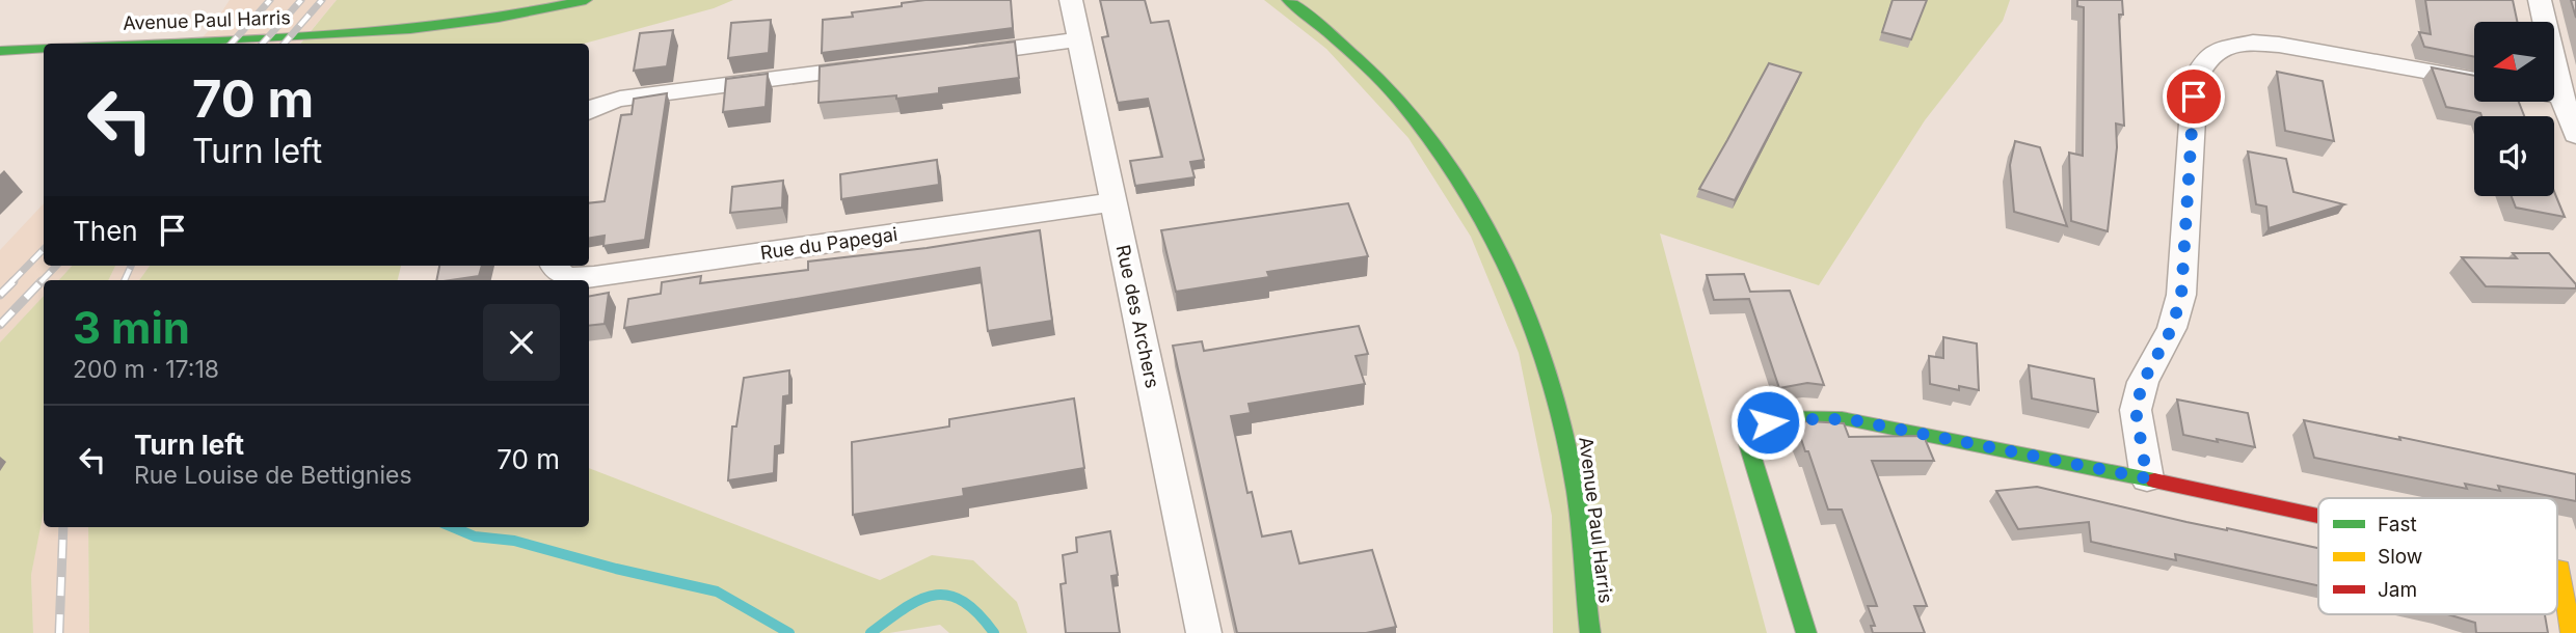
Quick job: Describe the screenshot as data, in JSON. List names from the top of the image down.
{
  "streets": {
    "main road": ["Avenue Paul Harris"],
    "street": ["Rue du Papegai", "Rue des Archers"]
  },
  "crossings": [
    ["Rue du Papegai", "Rue des Archers"]
  ],
  "legend": ["Fast", "Slow", "Jam"],
  "north": "left",
  "page": {
    "turn": ["70 m", "Turn left"],
    "then": "Then",
    "heading": ["3 min", "200 m · 17:18"],
    "list": [
      {
        "name": "Turn left",
        "note": "Rue Louise de Bettignies",
        "value": "70 m"
      }
    ]
  }
}
